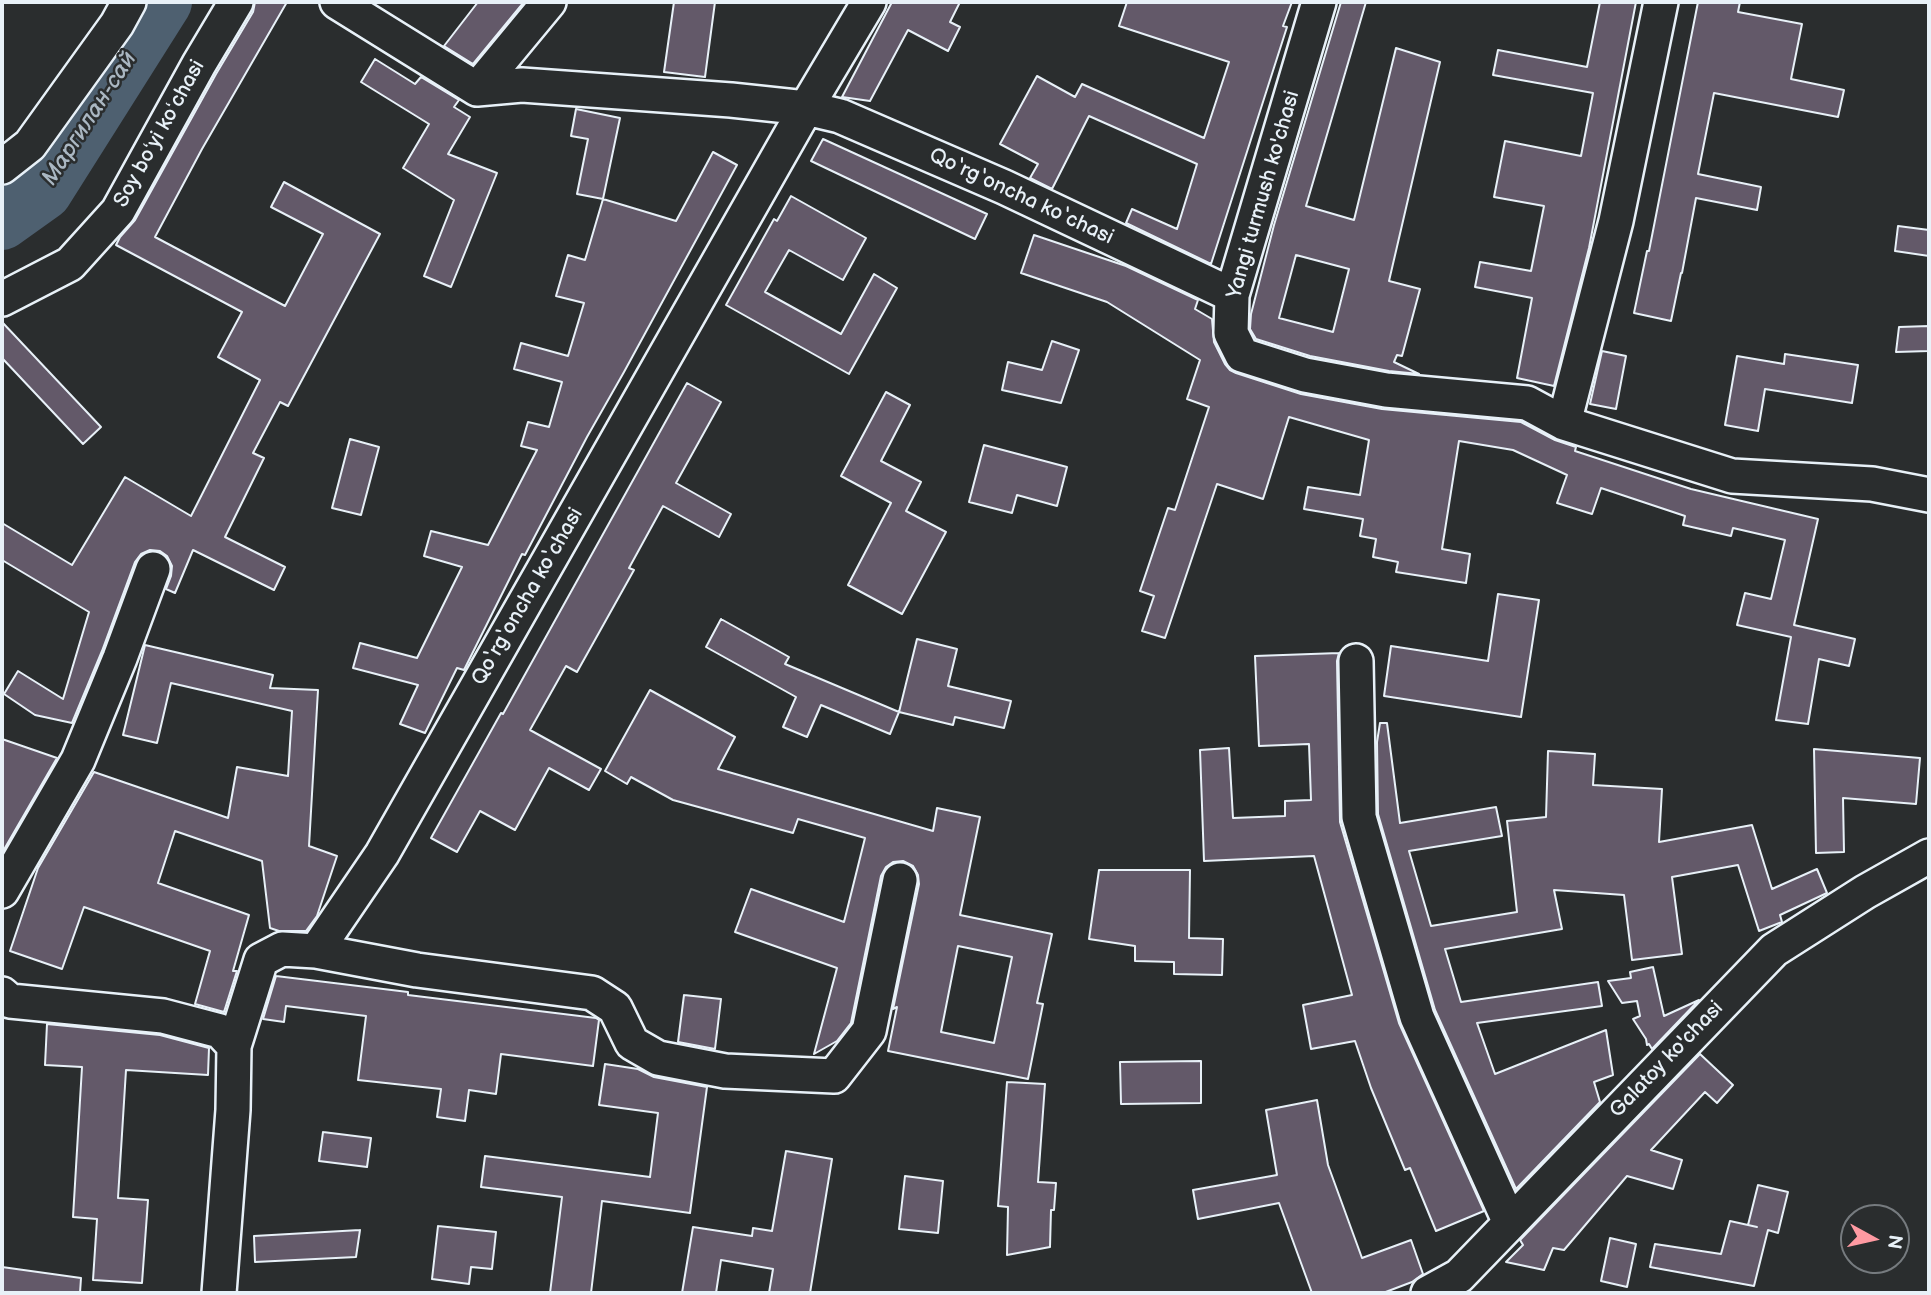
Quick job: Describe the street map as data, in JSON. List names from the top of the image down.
{
  "streets": {
    "street": [
      "Soy boʻyi koʻchasi",
      "Yangi turmush ko'chasi",
      "Qo‘rg‘oncha ko‘chasi",
      "Galatoy ko'chasi"
    ]
  },
  "crossings": [
    ["Yangi turmush ko'chasi", "Qo‘rg‘oncha ko‘chasi"]
  ],
  "water": ["Маргилан-сай"],
  "north": "right"
}
